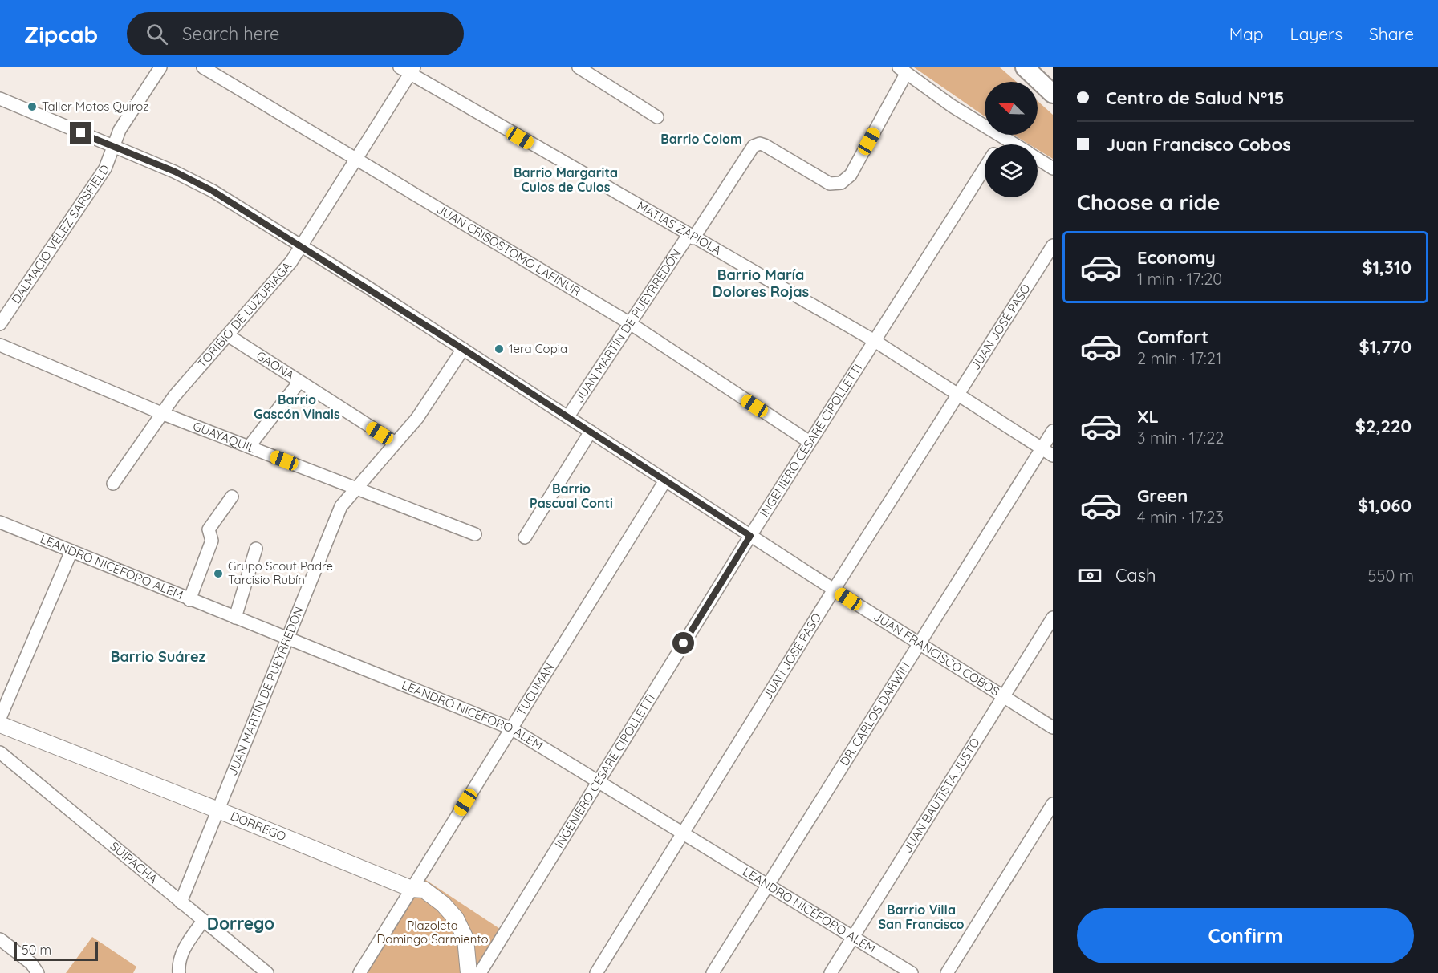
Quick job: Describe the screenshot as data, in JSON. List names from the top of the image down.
{
  "streets": {
    "main road": ["DORREGO"],
    "street": [
      "MATÍAS ZAPIOLA",
      "DALMACIO VÉLEZ SARSFIELD",
      "JUAN CRISÓSTOMO LAFINUR",
      "TORIBIO DE LUZURIAGA",
      "JUAN MARTÍN DE PUEYRREDÓN",
      "JUAN JOSÉ PASO",
      "GAONA",
      "GUAYAQUIL",
      "INGENIERO CESARE CIPOLLETTI",
      "LEANDRO NICÉFORO ALEM",
      "JUAN FRANCISCO COBOS",
      "TUCUMÁN",
      "DR. CARLOS DARWIN",
      "JUAN BAUTISTA JUSTO",
      "SUIPACHA"
    ]
  },
  "crossings": [
    ["MATÍAS ZAPIOLA", "TORIBIO DE LUZURIAGA"],
    ["MATÍAS ZAPIOLA", "JUAN MARTÍN DE PUEYRREDÓN"],
    ["MATÍAS ZAPIOLA", "JUAN JOSÉ PASO"],
    ["MATÍAS ZAPIOLA", "INGENIERO CESARE CIPOLLETTI"],
    ["MATÍAS ZAPIOLA", "DR. CARLOS DARWIN"],
    ["DALMACIO VÉLEZ SARSFIELD", "JUAN FRANCISCO COBOS"],
    ["JUAN CRISÓSTOMO LAFINUR", "TORIBIO DE LUZURIAGA"],
    ["JUAN CRISÓSTOMO LAFINUR", "JUAN MARTÍN DE PUEYRREDÓN"],
    ["JUAN CRISÓSTOMO LAFINUR", "INGENIERO CESARE CIPOLLETTI"],
    ["TORIBIO DE LUZURIAGA", "GAONA"],
    ["TORIBIO DE LUZURIAGA", "GUAYAQUIL"],
    ["TORIBIO DE LUZURIAGA", "JUAN FRANCISCO COBOS"],
    ["JUAN MARTÍN DE PUEYRREDÓN", "GAONA"],
    ["JUAN MARTÍN DE PUEYRREDÓN", "GUAYAQUIL"],
    ["JUAN MARTÍN DE PUEYRREDÓN", "LEANDRO NICÉFORO ALEM"],
    ["JUAN MARTÍN DE PUEYRREDÓN", "JUAN FRANCISCO COBOS"],
    ["JUAN MARTÍN DE PUEYRREDÓN", "DORREGO"],
    ["JUAN MARTÍN DE PUEYRREDÓN", "SUIPACHA"],
    ["JUAN JOSÉ PASO", "LEANDRO NICÉFORO ALEM"],
    ["JUAN JOSÉ PASO", "JUAN FRANCISCO COBOS"],
    ["INGENIERO CESARE CIPOLLETTI", "LEANDRO NICÉFORO ALEM"],
    ["INGENIERO CESARE CIPOLLETTI", "JUAN FRANCISCO COBOS"],
    ["LEANDRO NICÉFORO ALEM", "TUCUMÁN"],
    ["LEANDRO NICÉFORO ALEM", "DR. CARLOS DARWIN"],
    ["LEANDRO NICÉFORO ALEM", "JUAN BAUTISTA JUSTO"],
    ["JUAN FRANCISCO COBOS", "TUCUMÁN"],
    ["JUAN FRANCISCO COBOS", "DR. CARLOS DARWIN"],
    ["JUAN FRANCISCO COBOS", "JUAN BAUTISTA JUSTO"],
    ["TUCUMÁN", "DORREGO"]
  ],
  "districts": [
    "Barrio Colom",
    "Barrio Margarita Culos de Culos",
    "Barrio María Dolores Rojas",
    "Barrio Gascón Vinals",
    "Barrio Pascual Conti",
    "Barrio Suárez",
    "Barrio Villa San Francisco",
    "Dorrego"
  ],
  "parks": ["Plazoleta Domingo Sarmiento"],
  "places": ["Taller Motos Quiroz", "1era Copia", "Grupo Scout Padre Tarcisio Rubín"],
  "scale_bar": "50 m",
  "north": "top left",
  "page": {
    "header": "Zipcab",
    "search": "Search here",
    "nav": ["Map", "Layers", "Share"],
    "banner": ["Centro de Salud N°15", "Juan Francisco Cobos"],
    "heading": "Choose a ride",
    "list": [
      {
        "name": "Economy",
        "note": "1 min · 17:20",
        "value": "$1,310"
      },
      {
        "name": "Comfort",
        "note": "2 min · 17:21",
        "value": "$1,770"
      },
      {
        "name": "XL",
        "note": "3 min · 17:22",
        "value": "$2,220"
      },
      {
        "name": "Green",
        "note": "4 min · 17:23",
        "value": "$1,060"
      }
    ],
    "pay": ["Cash", "550 m"],
    "buttons": "Confirm",
    "scale": "50 m"
  }
}
